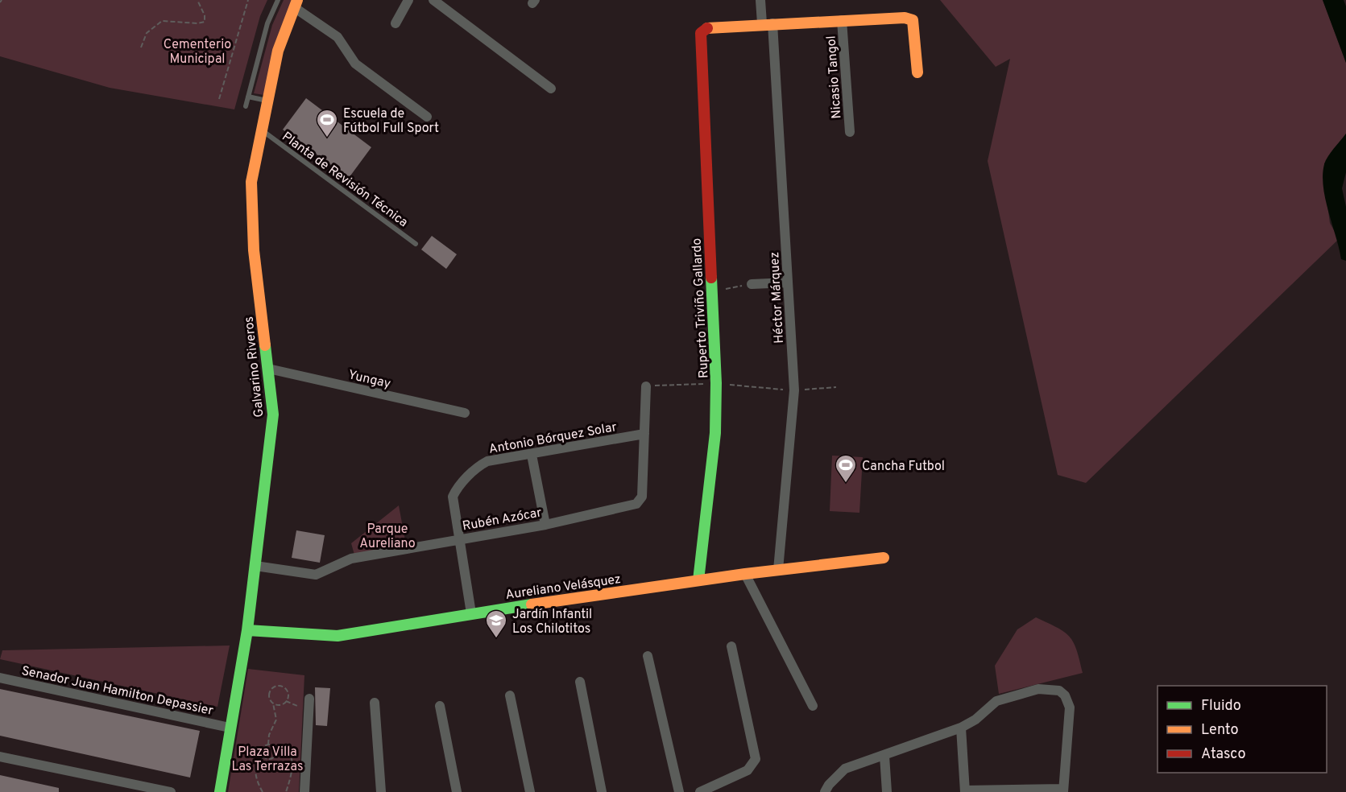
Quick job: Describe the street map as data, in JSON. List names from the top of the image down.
{
  "streets": {
    "street": [
      "Nicasio Tangol",
      "Héctor Márquez",
      "Ruperto Triviño Gallardo",
      "Galvarino Riveros",
      "Yungay",
      "Antonio Bórquez Solar",
      "Rubén Azócar",
      "Aureliano Velásquez",
      "Senador Juan Hamilton Depassier"
    ],
    "lane": ["Planta de Revisión Técnica"]
  },
  "crossings": [
    ["Planta de Revisión Técnica", "Galvarino Riveros"],
    ["Héctor Márquez", "Ruperto Triviño Gallardo"],
    ["Héctor Márquez", "Aureliano Velásquez"],
    ["Ruperto Triviño Gallardo", "Aureliano Velásquez"],
    ["Galvarino Riveros", "Yungay"],
    ["Galvarino Riveros", "Rubén Azócar"],
    ["Galvarino Riveros", "Aureliano Velásquez"],
    ["Galvarino Riveros", "Senador Juan Hamilton Depassier"],
    ["Antonio Bórquez Solar", "Rubén Azócar"],
    ["Antonio Bórquez Solar", "Aureliano Velásquez"]
  ],
  "parks": ["Cementerio Municipal", "Parque Aureliano", "Plaza Villa Las Terrazas"],
  "places": {
    "sports": ["Escuela de Fútbol Full Sport", "Cancha Futbol"],
    "school or university": ["Jardín Infantil Los Chilotitos"]
  },
  "legend": ["Fluido", "Lento", "Atasco"]
}
